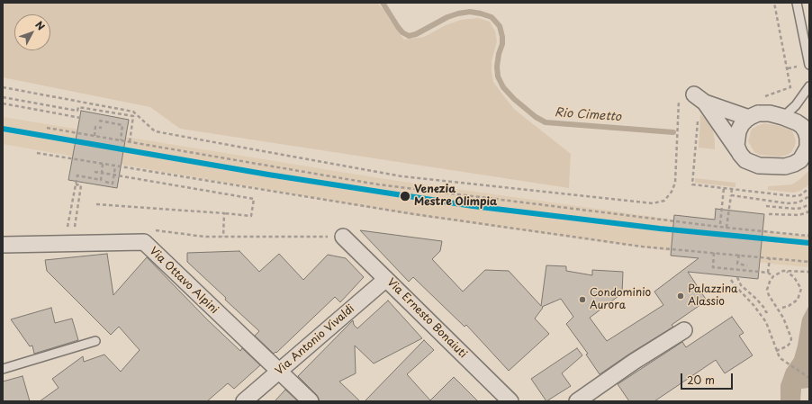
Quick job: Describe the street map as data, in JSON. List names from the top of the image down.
{
  "streets": {
    "street": ["Via Ottavo Alpini", "Via Ernesto Bonaiuti", "Via Antonio Vivaldi"]
  },
  "crossings": [
    ["Via Ottavo Alpini", "Via Antonio Vivaldi"],
    ["Via Ernesto Bonaiuti", "Via Antonio Vivaldi"]
  ],
  "water": ["Rio Cimetto"],
  "places": ["Venezia Mestre Olimpia", "Palazzina Alassio", "Condominio Aurora"],
  "scale_bar": "20 m",
  "north": "top right"
}
